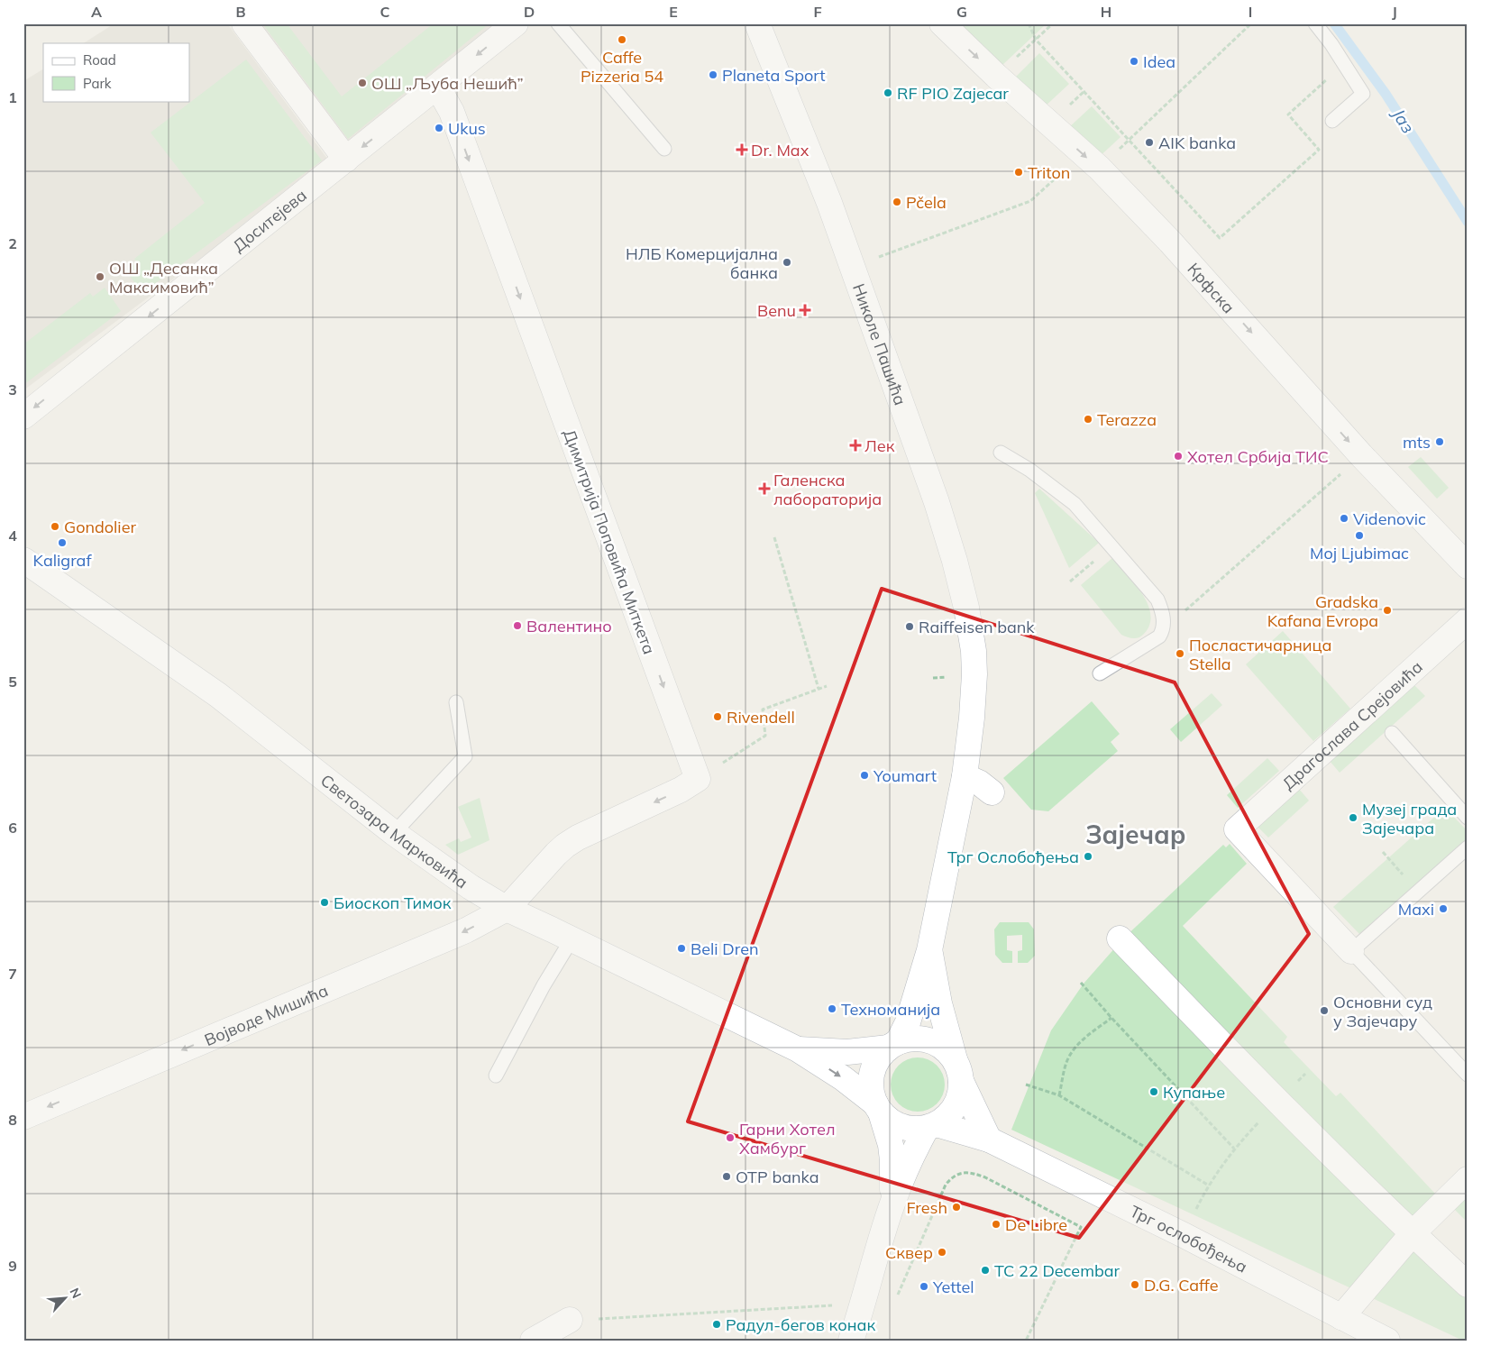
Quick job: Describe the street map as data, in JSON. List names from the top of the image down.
{
  "streets": {
    "street": [
      "Доситејева",
      "Крфска",
      "Николе Пашића",
      "Димитрија Поповића Миткета",
      "Драгослава Срејовића",
      "Светозара Марковића",
      "Војводе Мишића",
      "Трг ослобођења"
    ]
  },
  "crossings": [
    ["Доситејева", "Димитрија Поповића Миткета"],
    ["Светозара Марковића", "Војводе Мишића"],
    ["Светозара Марковића", "Трг ослобођења"]
  ],
  "one_way": [
    "Доситејева",
    "Крфска",
    "Димитрија Поповића Миткета",
    "Војводе Мишића"
  ],
  "districts": ["Зајечар"],
  "water": ["Јаз"],
  "places": {
    "other": [
      "Caffe Pizzeria 54",
      "Idea",
      "Planeta Sport",
      "ОШ „Љуба Нешић”",
      "RF PIO Zajecar",
      "Ukus",
      "AIK banka",
      "Triton",
      "Pčela",
      "НЛБ Комерцијална банка",
      "ОШ „Десанка Максимовић”",
      "Terazza",
      "mts",
      "Хотел Србија ТИС",
      "Videnovic",
      "Gondolier",
      "Moj Ljubimac",
      "Kaligraf",
      "Gradska Kafana Evropa",
      "Валентино",
      "Raiffeisen bank",
      "Посластичарница Stella",
      "Rivendell",
      "Youmart",
      "Музеј града Зајечара",
      "Трг Ослобођења",
      "Биоскоп Тимок",
      "Maxi",
      "Beli Dren",
      "Техноманија",
      "Основни суд у Зајечару",
      "Купање",
      "Гарни Хотел Хамбург",
      "OTP banka",
      "Fresh",
      "De Libre",
      "Сквер",
      "TC 22 Decembar",
      "D.G. Caffe",
      "Yettel",
      "Радул-бегов конак"
    ],
    "health": [
      "Dr. Max",
      "Benu",
      "Лек",
      "Галенска лабораторија"
    ]
  },
  "legend": ["Road", "Park"],
  "north": "top right",
  "grid": {
    "columns": [
      "A",
      "B",
      "C",
      "D",
      "E",
      "F",
      "G",
      "H",
      "I",
      "J"
    ],
    "rows": [
      "1",
      "2",
      "3",
      "4",
      "5",
      "6",
      "7",
      "8",
      "9"
    ]
  }
}
